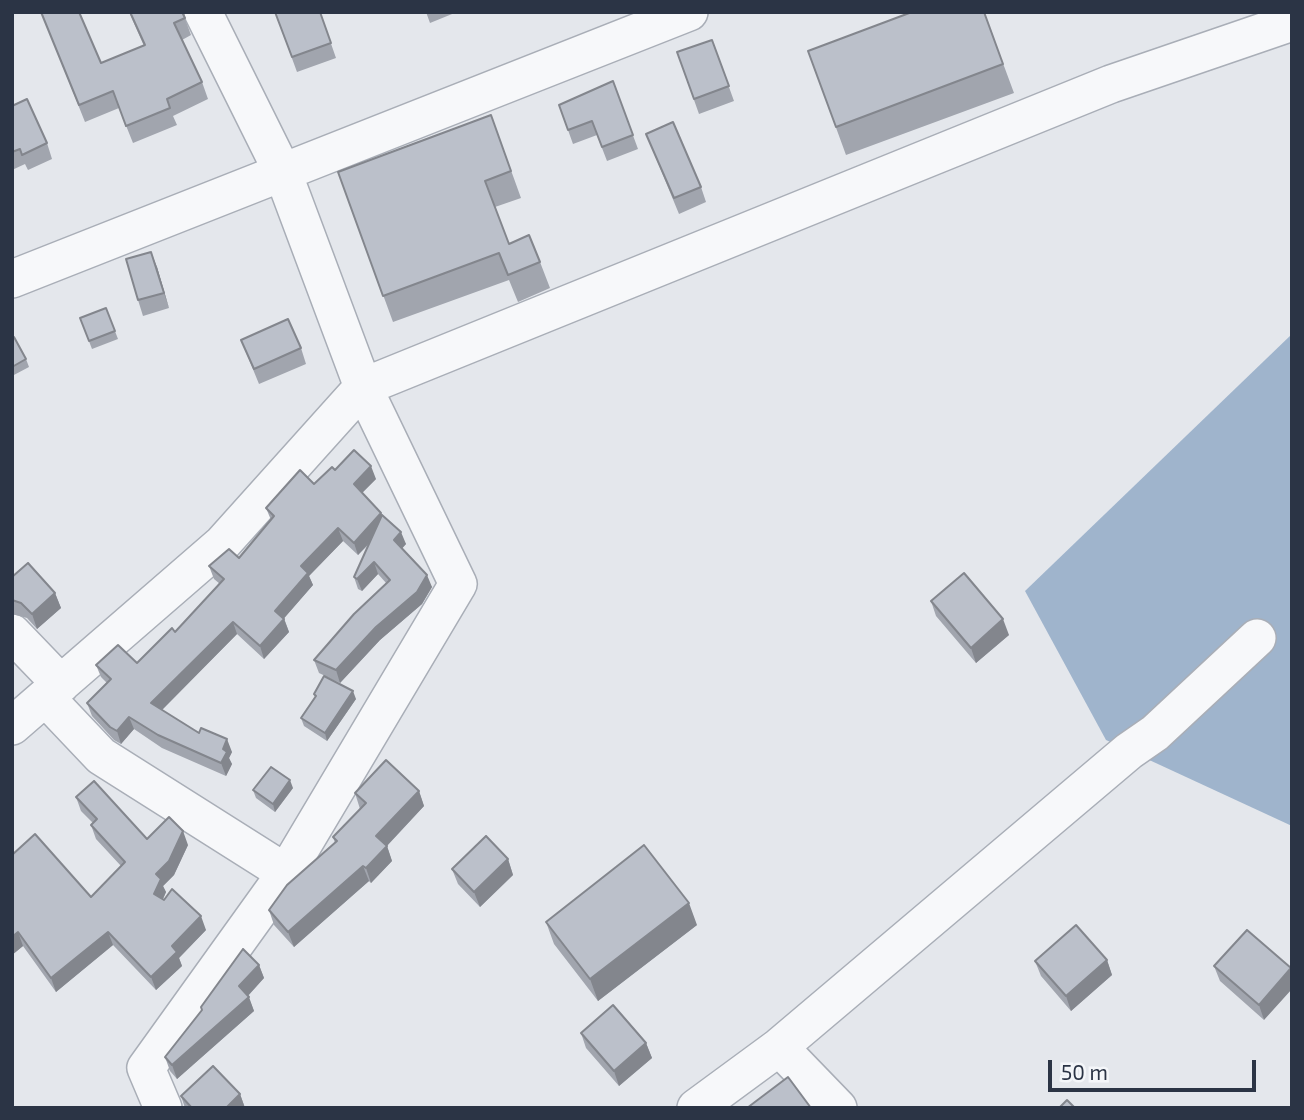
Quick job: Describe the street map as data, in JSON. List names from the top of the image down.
{
  "scale_bar": "50 m"
}
